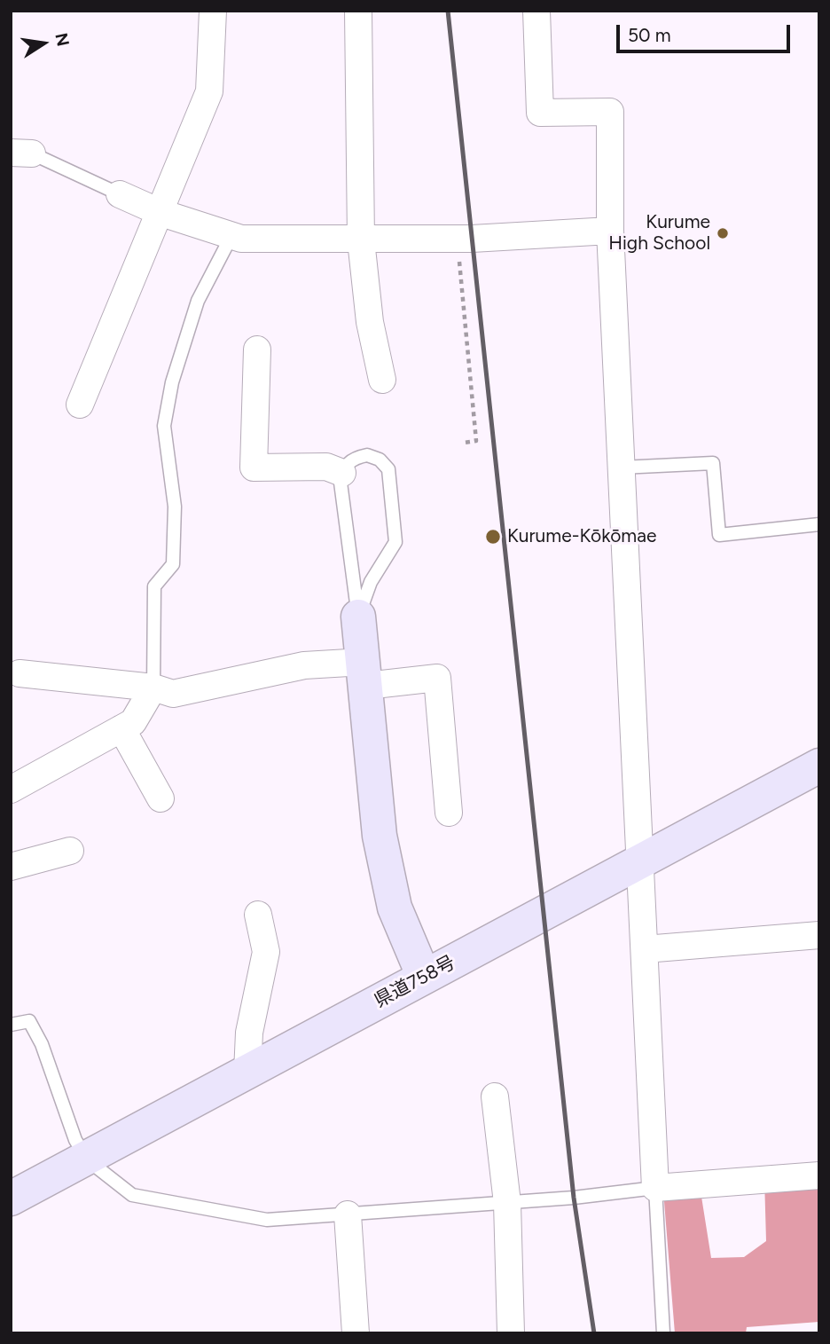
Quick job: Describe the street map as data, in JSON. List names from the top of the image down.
{
  "streets": {
    "main road": ["県道758号"]
  },
  "places": ["Kurume High School", "Kurume-Kōkōmae"],
  "scale_bar": "50 m",
  "north": "right"
}
